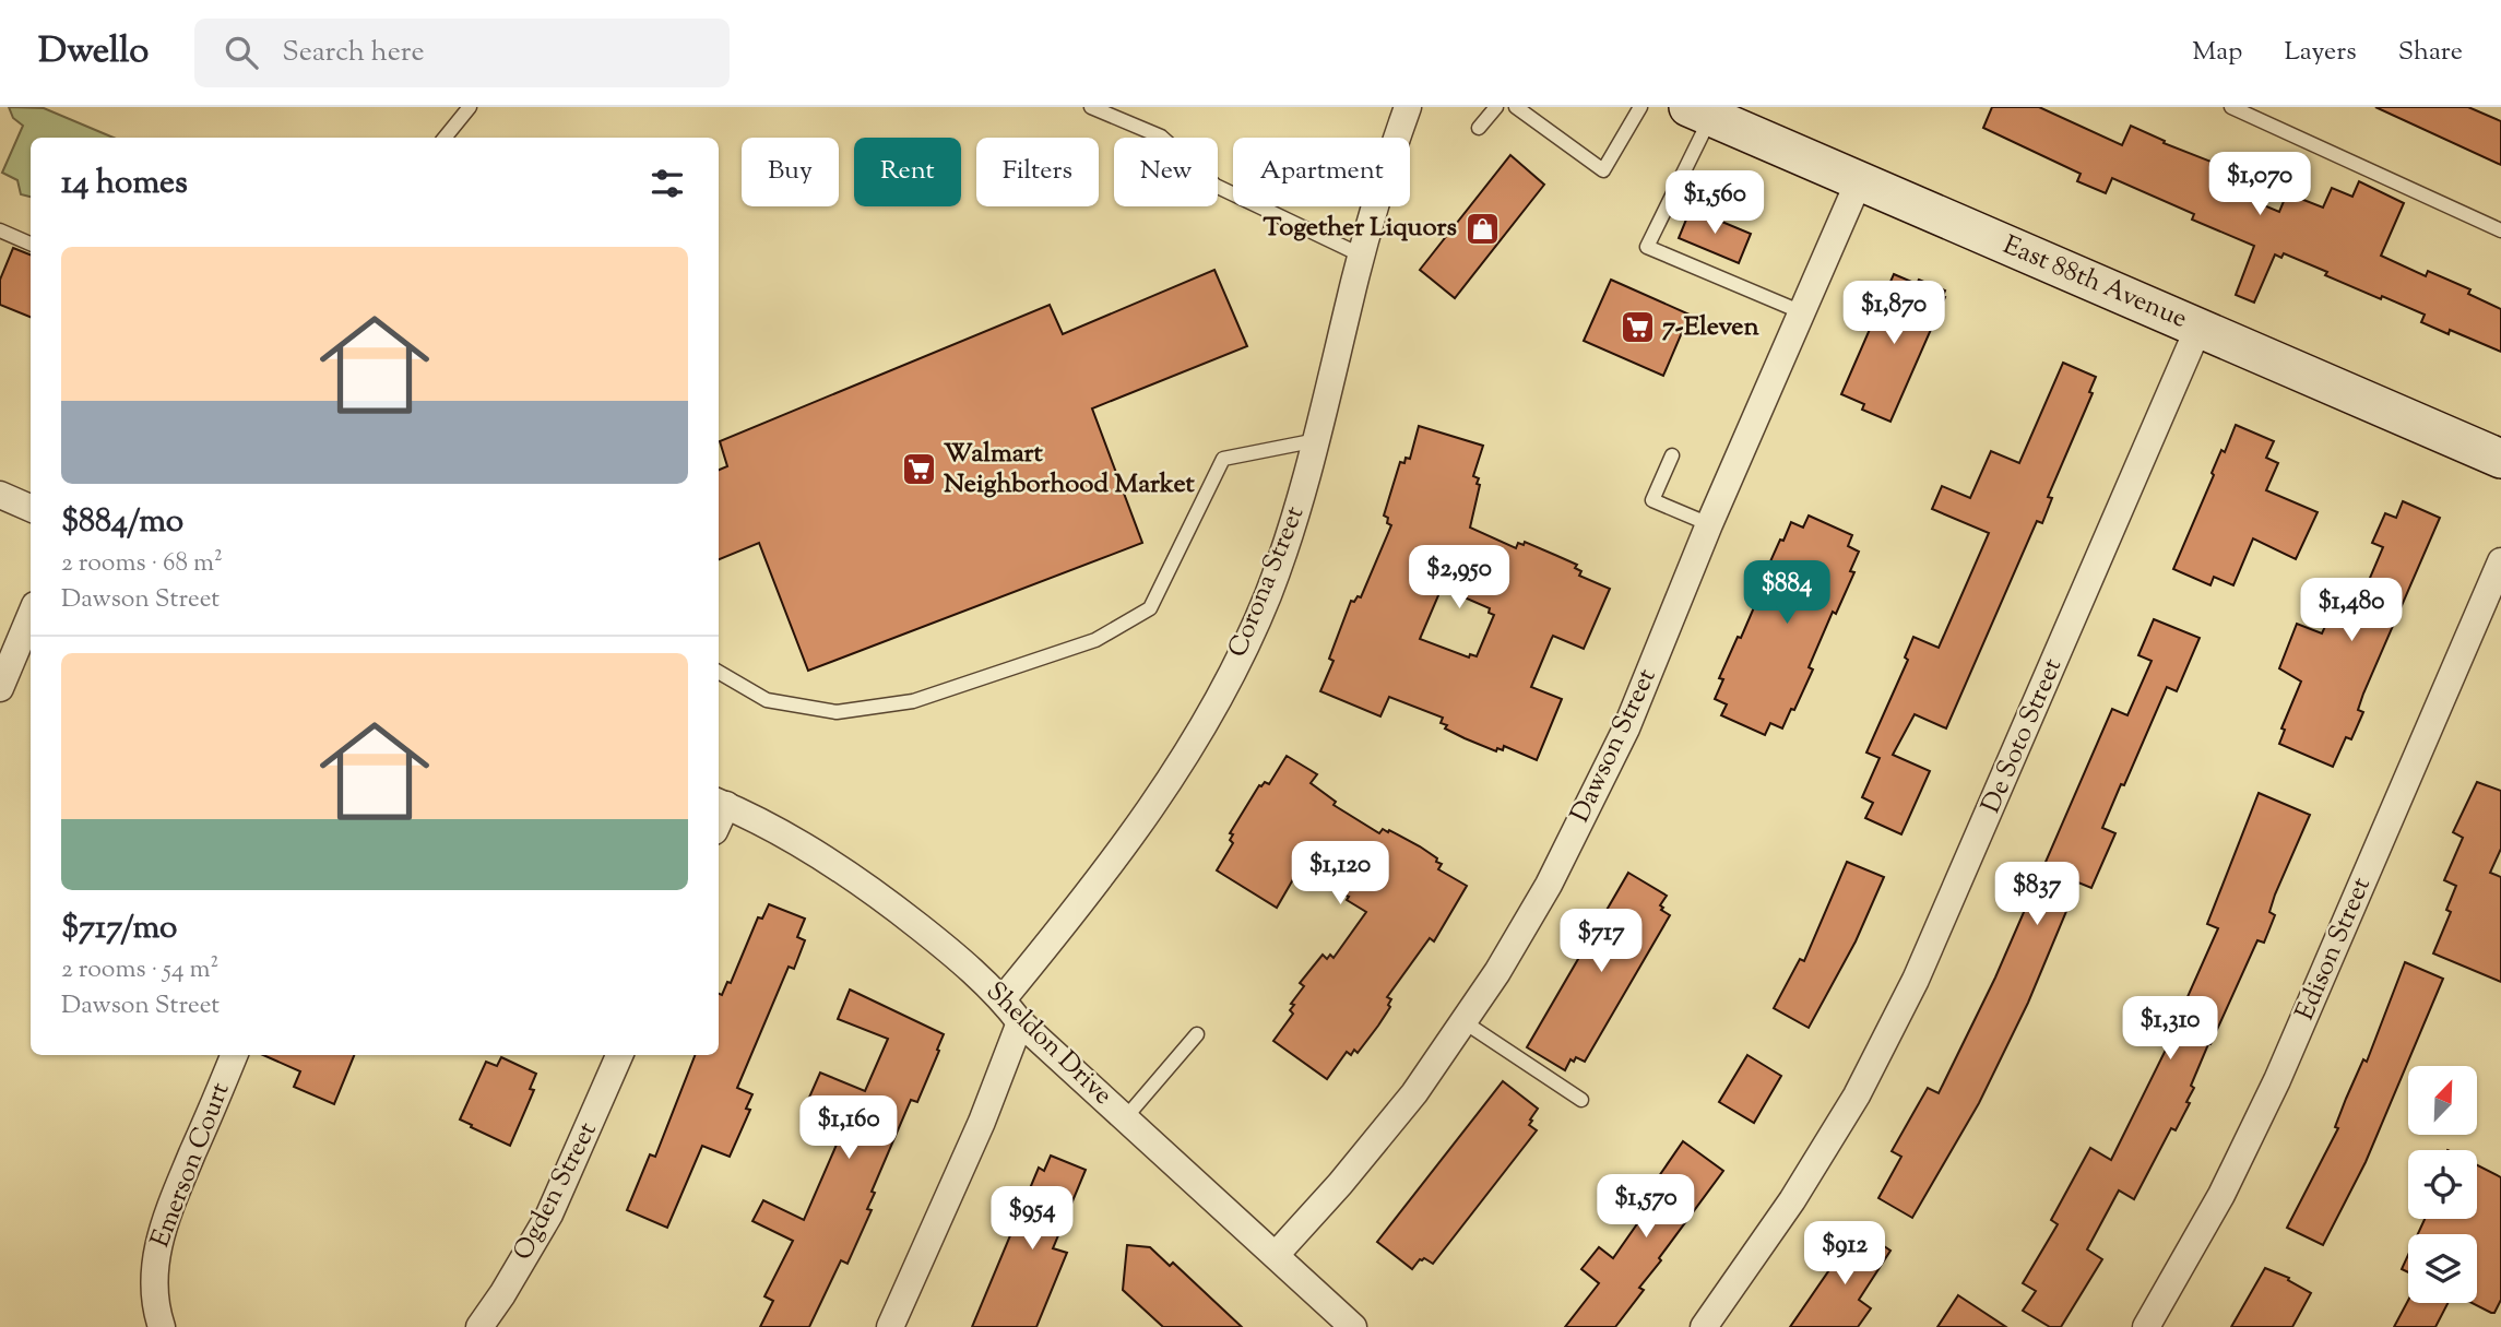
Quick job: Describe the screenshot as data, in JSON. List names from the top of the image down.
{
  "streets": {
    "main road": ["East 88th Avenue"],
    "street": [
      "Corona Street",
      "De Soto Street",
      "Dawson Street",
      "Edison Street",
      "Sheldon Drive",
      "Emerson Court",
      "Ogden Street"
    ]
  },
  "crossings": [
    ["East 88th Avenue", "De Soto Street"],
    ["East 88th Avenue", "Dawson Street"],
    ["Corona Street", "Sheldon Drive"],
    ["Dawson Street", "Sheldon Drive"]
  ],
  "places": {
    "shop": ["Together Liquors"],
    "supermarket": ["7-Eleven", "Walmart Neighborhood Market"]
  },
  "north": "top right",
  "page": {
    "header": "Dwello",
    "search": "Search here",
    "nav": ["Map", "Layers", "Share"],
    "chip": [
      "Buy",
      "Rent",
      "Filters",
      "New",
      "Apartment"
    ],
    "heading": "14 homes",
    "price": [
      "$1,070",
      "$1,560",
      "$1,870",
      "$2,950",
      "$884",
      "$1,480",
      "$1,120",
      "$837",
      "$717",
      "$1,310",
      "$1,160",
      "$1,570",
      "$954",
      "$912"
    ],
    "list": [
      {
        "name": "$884/mo",
        "note": "2 rooms · 68 m² · Dawson Street"
      },
      {
        "name": "$717/mo",
        "note": "2 rooms · 54 m² · Dawson Street"
      }
    ]
  }
}
